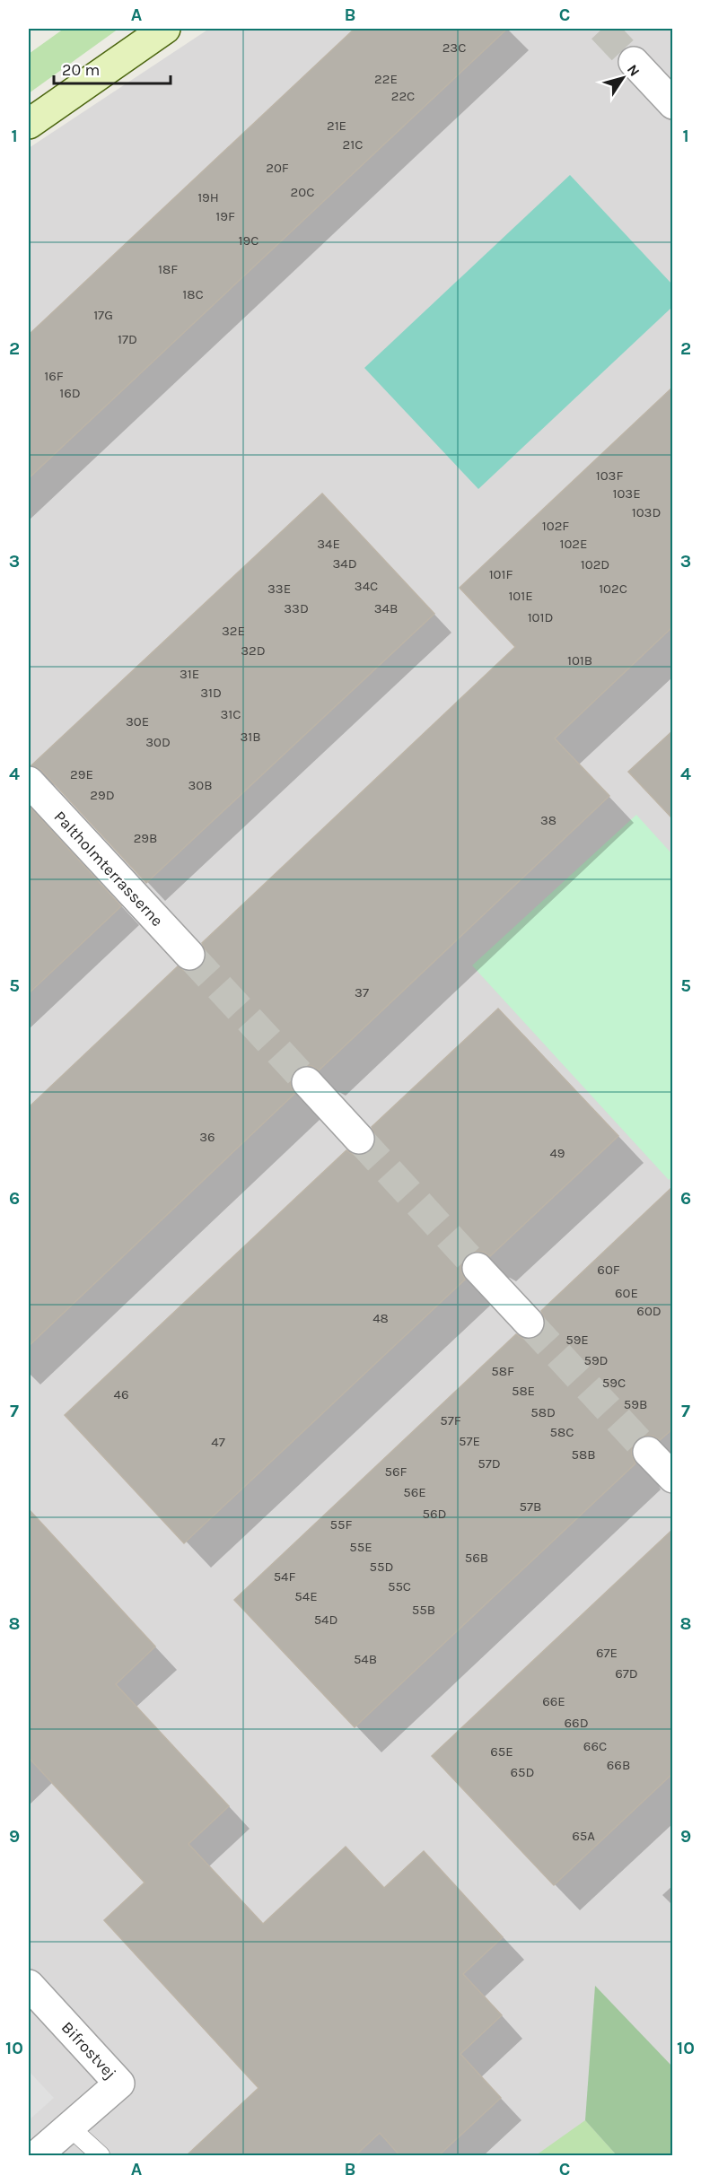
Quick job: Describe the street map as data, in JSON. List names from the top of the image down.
{
  "streets": {
    "street": ["Paltholmterrasserne", "Bifrostvej"]
  },
  "house_numbers": [
    "23C",
    "22E",
    "22C",
    "21E",
    "21C",
    "20F",
    "20C",
    "19H",
    "19F",
    "19C",
    "18F",
    "18C",
    "17G",
    "17D",
    "16F",
    "16D",
    "103F",
    "103E",
    "103D",
    "102F",
    "34E",
    "102E",
    "34D",
    "102D",
    "101F",
    "34C",
    "33E",
    "102C",
    "101E",
    "33D",
    "34B",
    "101D",
    "32E",
    "32D",
    "101B",
    "31E",
    "31D",
    "31C",
    "30E",
    "31B",
    "30D",
    "29E",
    "30B",
    "29D",
    "38",
    "29B",
    "37",
    "36",
    "49",
    "60F",
    "60E",
    "60D",
    "48",
    "59E",
    "59D",
    "58F",
    "59C",
    "58E",
    "46",
    "59B",
    "58D",
    "57F",
    "58C",
    "57E",
    "47",
    "58B",
    "57D",
    "56F",
    "56E",
    "57B",
    "56D",
    "55F",
    "55E",
    "56B",
    "55D",
    "54F",
    "55C",
    "54E",
    "55B",
    "54D",
    "67E",
    "54B",
    "67D",
    "66E",
    "66D",
    "66C",
    "65E",
    "66B",
    "65D",
    "65A"
  ],
  "scale_bar": "20 m",
  "north": "top right",
  "grid": {
    "columns": ["A", "B", "C"],
    "rows": [
      "1",
      "2",
      "3",
      "4",
      "5",
      "6",
      "7",
      "8",
      "9",
      "10"
    ]
  }
}
